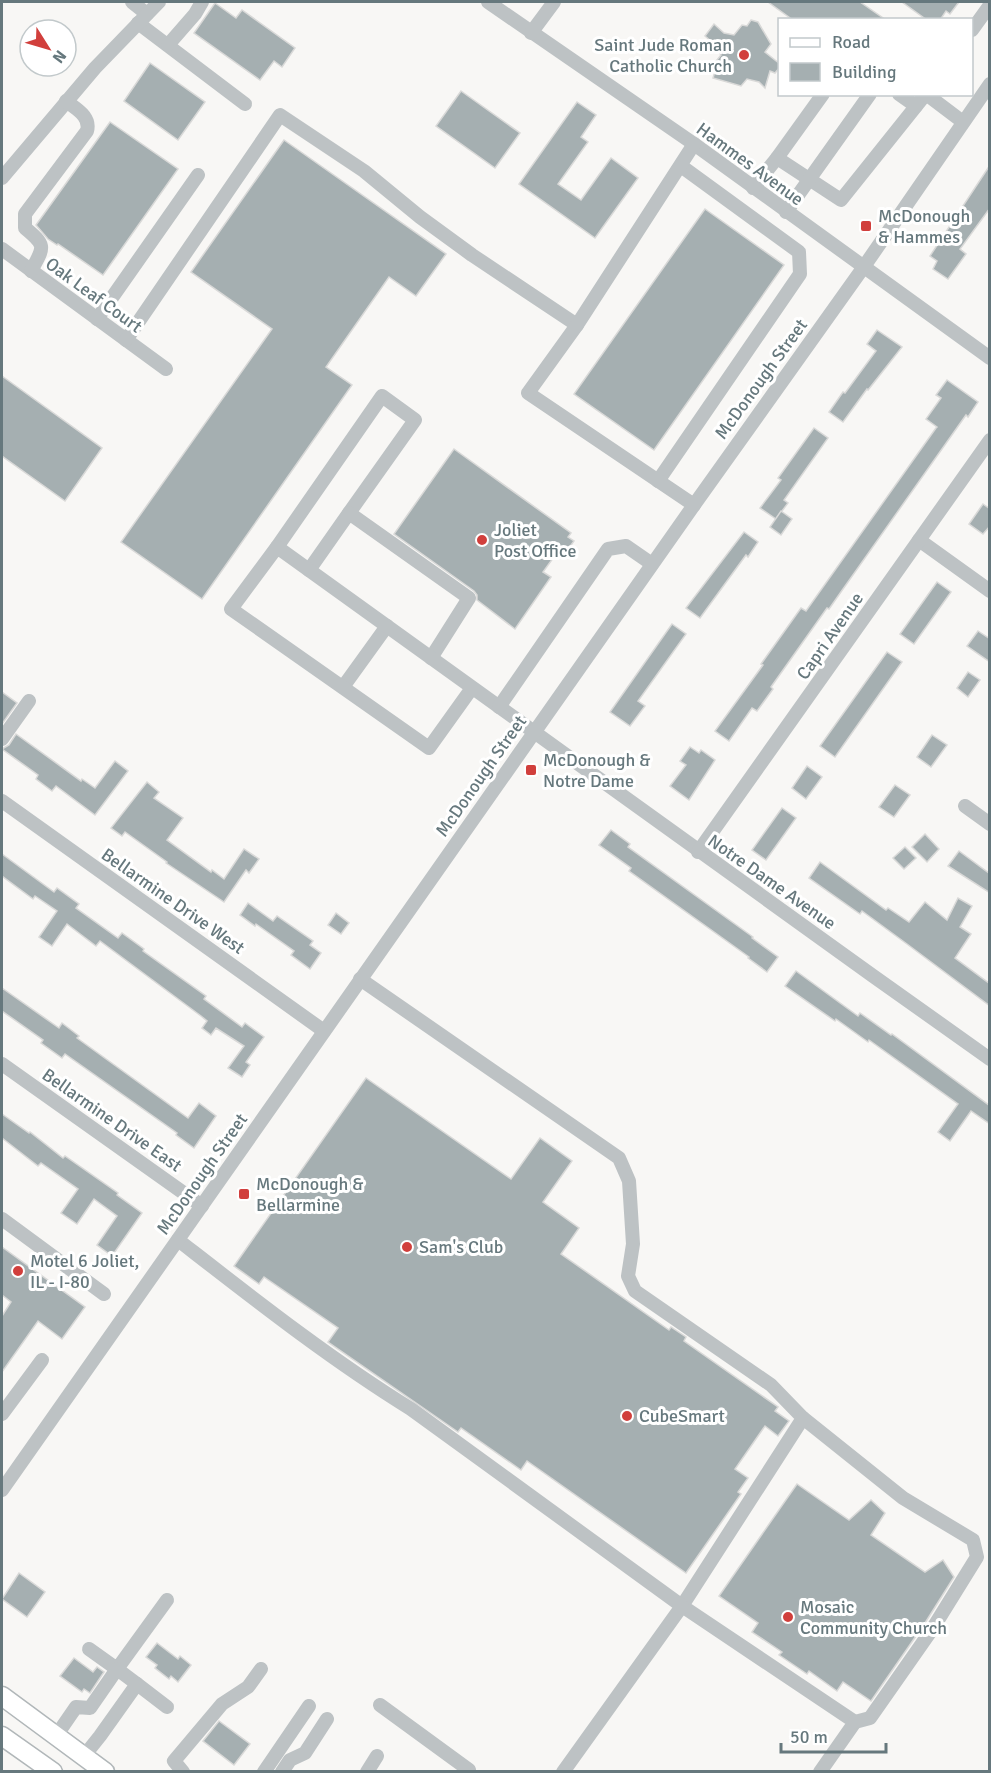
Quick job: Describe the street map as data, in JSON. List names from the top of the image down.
{
  "streets": {
    "street": [
      "Hammes Avenue",
      "Oak Leaf Court",
      "McDonough Street",
      "Capri Avenue",
      "Notre Dame Avenue",
      "Bellarmine Drive West",
      "Bellarmine Drive East"
    ]
  },
  "crossings": [
    ["Hammes Avenue", "McDonough Street"],
    ["McDonough Street", "Notre Dame Avenue"],
    ["McDonough Street", "Bellarmine Drive West"],
    ["McDonough Street", "Bellarmine Drive East"],
    ["Capri Avenue", "Notre Dame Avenue"]
  ],
  "places": {
    "other": [
      "Saint Jude Roman Catholic Church",
      "Joliet Post Office",
      "Sam's Club",
      "Motel 6 Joliet, IL - I-80",
      "CubeSmart",
      "Mosaic Community Church"
    ],
    "transit": ["McDonough & Hammes", "McDonough & Notre Dame", "McDonough & Bellarmine"]
  },
  "legend": ["Road", "Building"],
  "scale_bar": "50 m",
  "north": "bottom right"
}
